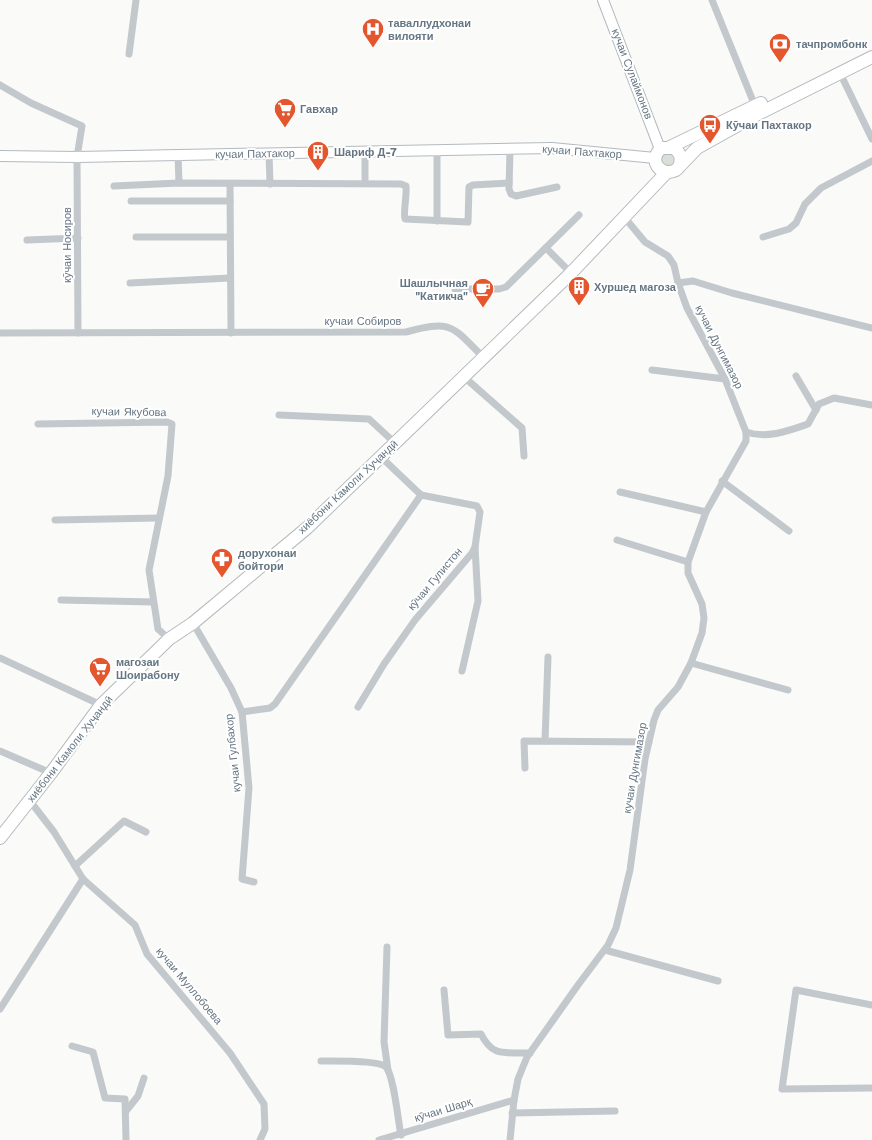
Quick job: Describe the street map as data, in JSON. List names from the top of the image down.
{
  "streets": {
    "main road": ["кучаи Сулаймонов", "кучаи Пахтакор", "хиёбони Камоли Хуҷандӣ"],
    "street": [
      "кӯчаи Носиров",
      "кучаи Собиров",
      "кучаи Дунгимазор",
      "кучаи Якубова",
      "кӯчаи Гулистон",
      "кучаи Гулбахор",
      "кучаи Муллобоева",
      "кӯчаи Шарқ"
    ]
  },
  "crossings": [
    ["кучаи Сулаймонов", "кучаи Пахтакор"],
    ["кучаи Пахтакор", "кӯчаи Носиров"],
    ["кӯчаи Носиров", "кучаи Собиров"],
    ["кучаи Собиров", "хиёбони Камоли Хуҷандӣ"],
    ["кучаи Дунгимазор", "хиёбони Камоли Хуҷандӣ"],
    ["кучаи Дунгимазор", "кӯчаи Шарқ"],
    ["кучаи Якубова", "хиёбони Камоли Хуҷандӣ"],
    ["хиёбони Камоли Хуҷандӣ", "кучаи Гулбахор"],
    ["хиёбони Камоли Хуҷандӣ", "кучаи Муллобоева"]
  ],
  "places": {
    "hospital": ["таваллудхонаи вилояти"],
    "bank": ["тачпромбонк"],
    "supermarket": ["Гавхар", "магозаи Шоирабону"],
    "bus stop": ["Кӯчаи Пахтакор"],
    "building": ["Шариф Д-7", "Хуршед магоза"],
    "cafe": ["Шашлычная \"Катикча\""],
    "pharmacy": ["дорухонаи бойтори"]
  }
}
